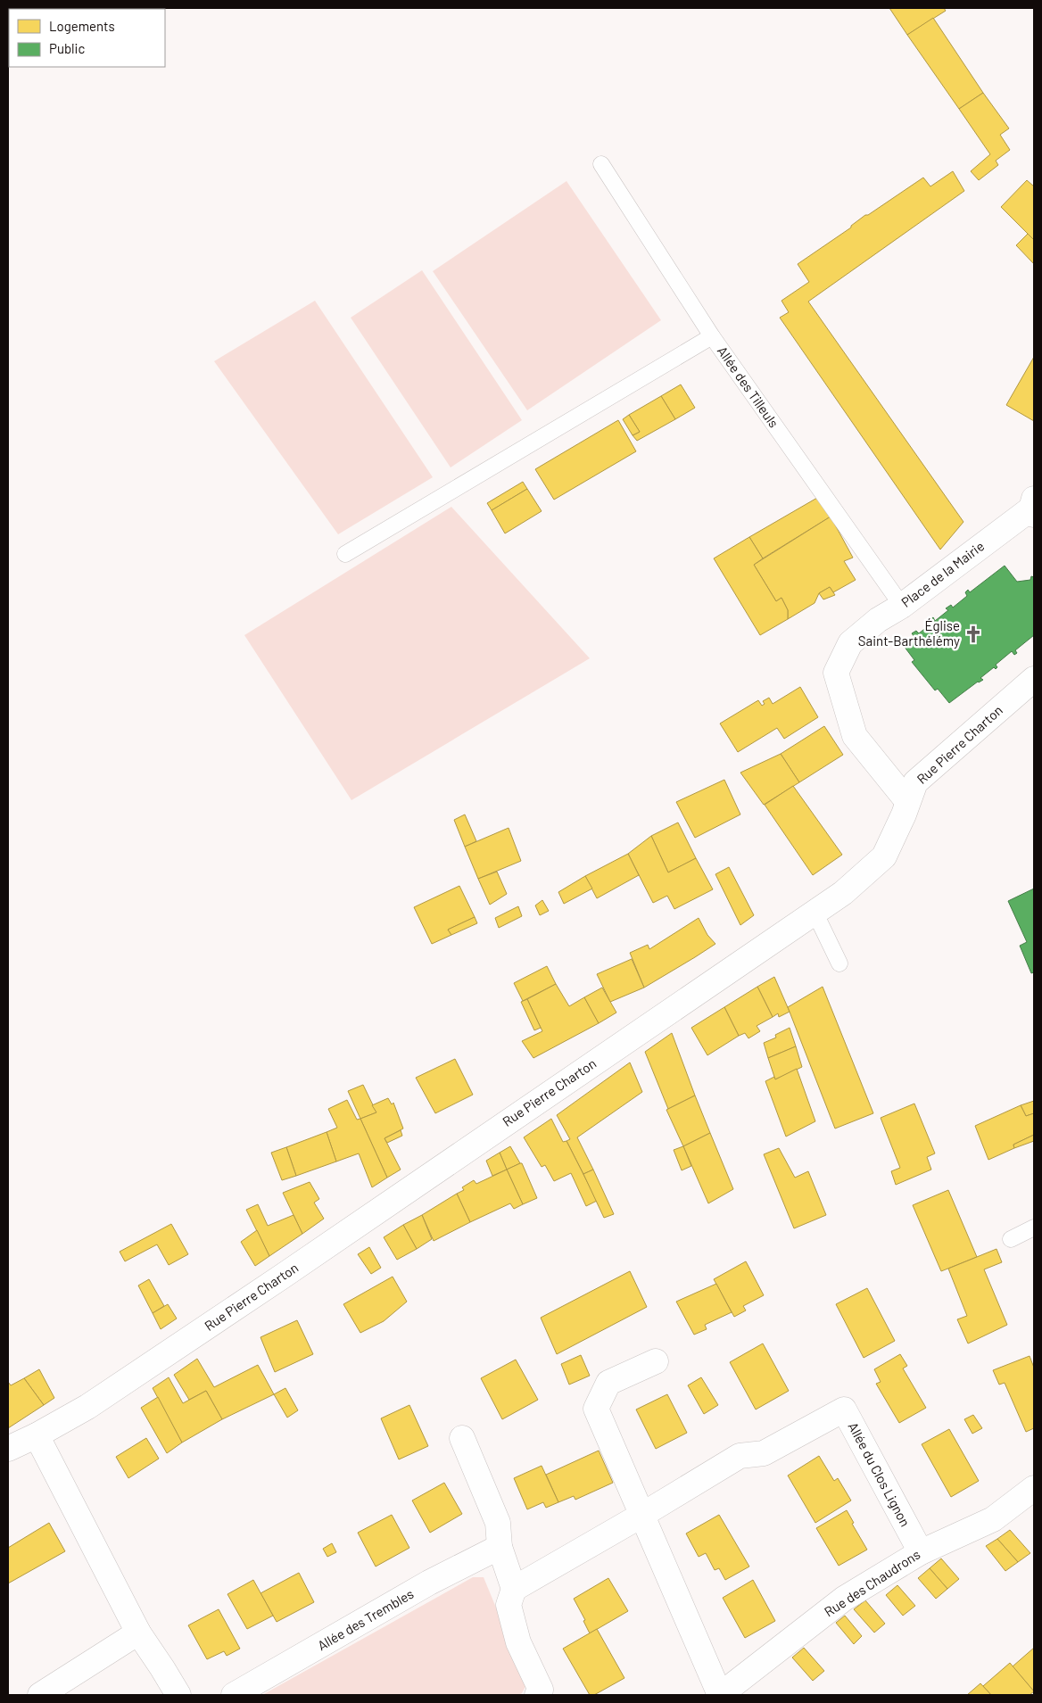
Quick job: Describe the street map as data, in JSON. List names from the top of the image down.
{
  "streets": {
    "street": [
      "Place de la Mairie",
      "Rue Pierre Charton",
      "Allée du Clos Lignon",
      "Rue des Chaudrons",
      "Allée des Trembles"
    ],
    "lane": ["Allée des Tilleuls"]
  },
  "crossings": [
    ["Allée des Tilleuls", "Place de la Mairie"],
    ["Place de la Mairie", "Rue Pierre Charton"],
    ["Allée du Clos Lignon", "Rue des Chaudrons"]
  ],
  "places": {
    "church": ["Église Saint-Barthélémy"]
  },
  "legend": ["Logements", "Public"]
}
